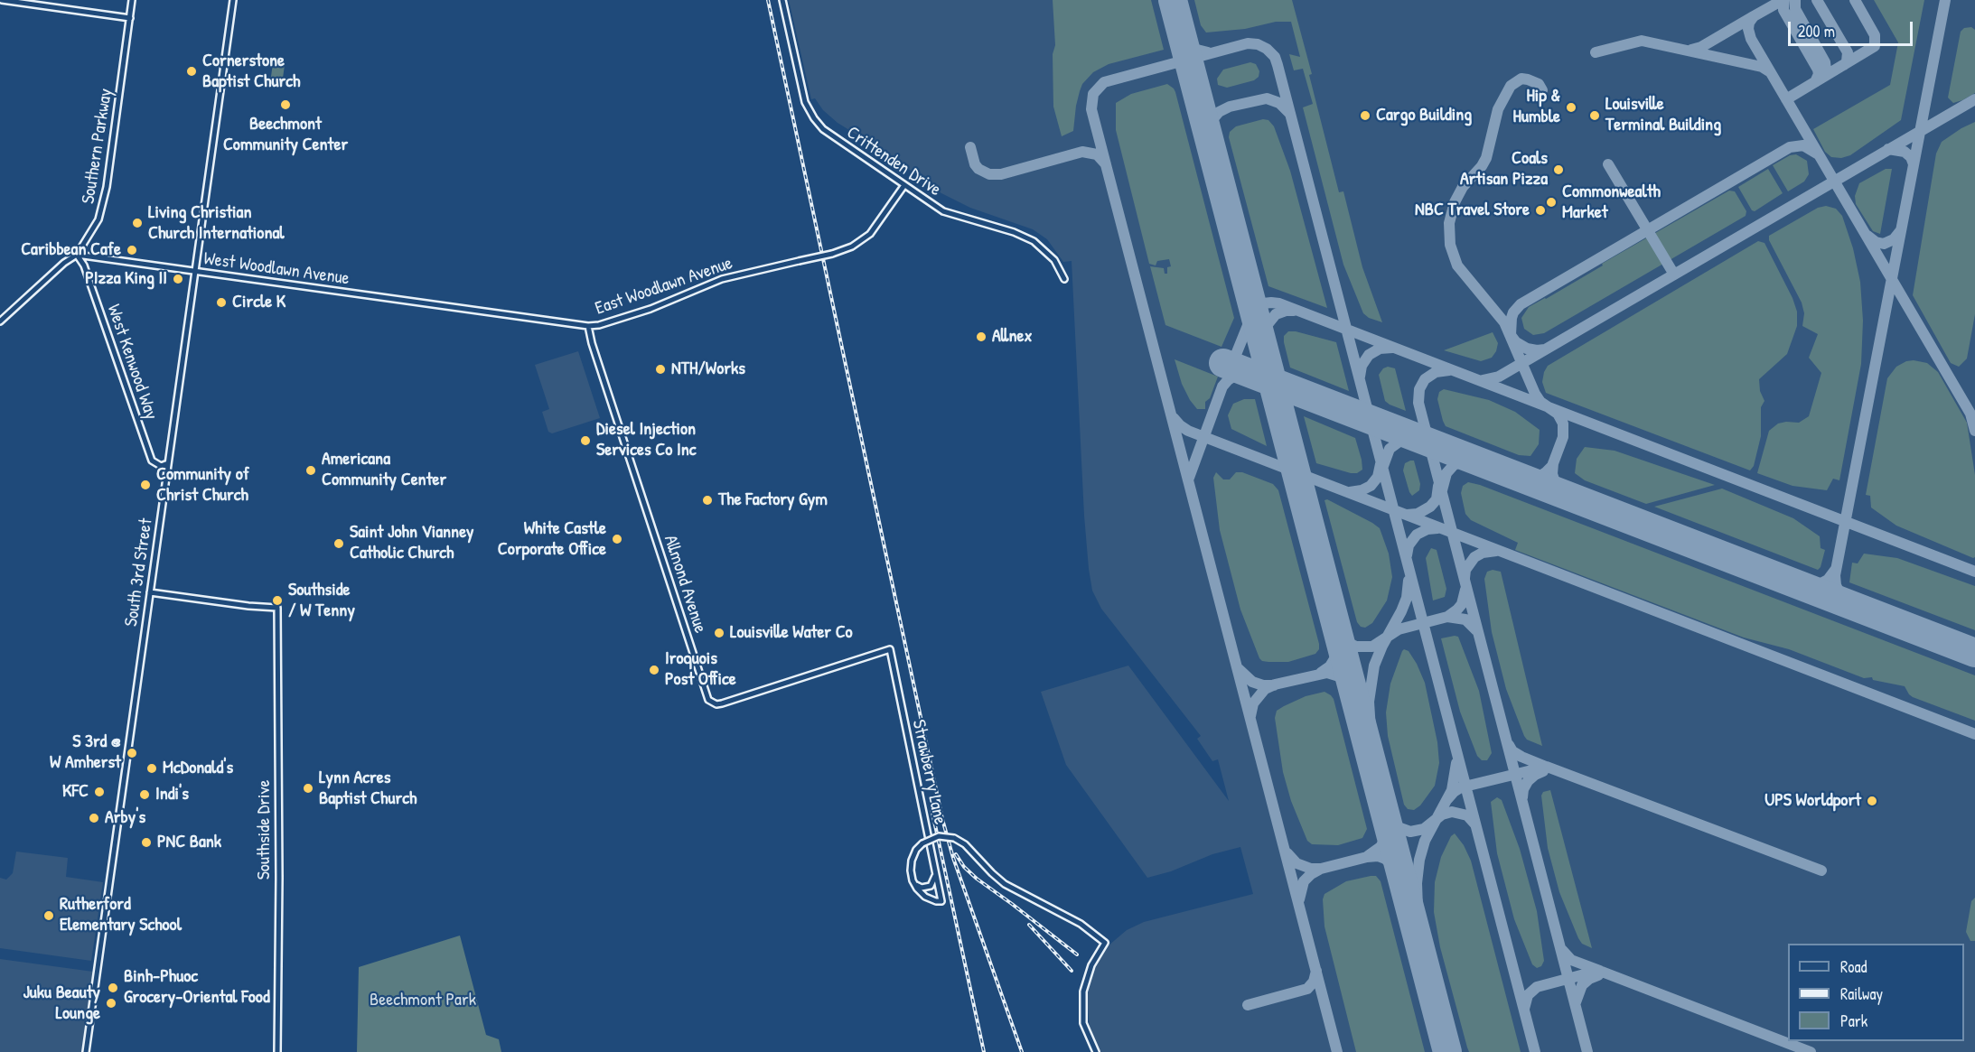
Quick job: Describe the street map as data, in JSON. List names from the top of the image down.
{
  "streets": {
    "main road": [
      "Southern Parkway",
      "Crittenden Drive",
      "West Woodlawn Avenue",
      "East Woodlawn Avenue",
      "West Kenwood Way",
      "South 3rd Street",
      "Allmond Avenue",
      "Strawberry Lane",
      "Southside Drive"
    ]
  },
  "crossings": [
    ["Southern Parkway", "West Woodlawn Avenue"],
    ["Southern Parkway", "West Kenwood Way"],
    ["Crittenden Drive", "East Woodlawn Avenue"],
    ["West Woodlawn Avenue", "East Woodlawn Avenue"],
    ["West Woodlawn Avenue", "West Kenwood Way"],
    ["West Woodlawn Avenue", "South 3rd Street"],
    ["East Woodlawn Avenue", "Allmond Avenue"],
    ["West Kenwood Way", "South 3rd Street"],
    ["South 3rd Street", "Southside Drive"],
    ["Allmond Avenue", "Strawberry Lane"]
  ],
  "parks": ["Beechmont Park"],
  "places": [
    "Cornerstone Baptist Church",
    "Beechmont Community Center",
    "Hip & Humble",
    "Cargo Building",
    "Louisville Terminal Building",
    "Coals Artisan Pizza",
    "Commonwealth Market",
    "NBC Travel Store",
    "Living Christian Church International",
    "Caribbean Cafe",
    "PIzza King II",
    "Circle K",
    "Allnex",
    "NTH/Works",
    "Diesel Injection Services Co Inc",
    "Americana Community Center",
    "Community of Christ Church",
    "The Factory Gym",
    "White Castle Corporate Office",
    "Saint John Vianney Catholic Church",
    "Southside / W Tenny",
    "Louisville Water Co",
    "Iroquois Post Office",
    "S 3rd @ W Amherst",
    "McDonald's",
    "Lynn Acres Baptist Church",
    "KFC",
    "Indi's",
    "UPS Worldport",
    "Arby's",
    "PNC Bank",
    "Rutherford Elementary School",
    "Binh-Phuoc Grocery-Oriental Food",
    "Juku Beauty Lounge"
  ],
  "legend": ["Road", "Railway", "Park"],
  "scale_bar": "200 m"
}
